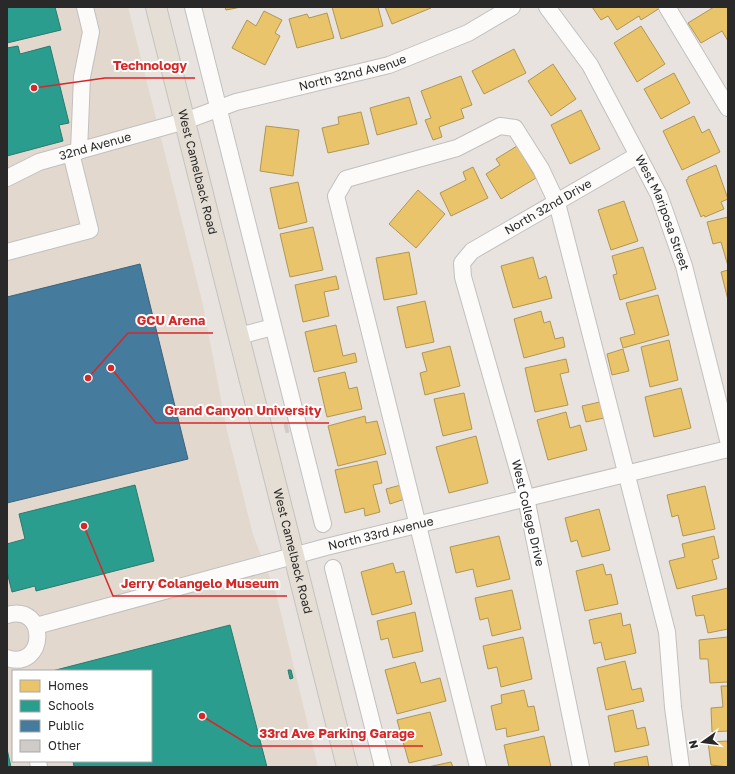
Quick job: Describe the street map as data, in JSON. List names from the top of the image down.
{
  "streets": {
    "main road": ["West Camelback Road"],
    "street": [
      "North 32nd Avenue",
      "32nd Avenue",
      "North 32nd Drive",
      "West Mariposa Street",
      "West College Drive",
      "North 33rd Avenue"
    ]
  },
  "crossings": [
    ["North 32nd Avenue", "32nd Avenue"],
    ["North 32nd Avenue", "West Camelback Road"],
    ["32nd Avenue", "West Camelback Road"],
    ["West Camelback Road", "North 33rd Avenue"],
    ["North 32nd Drive", "West Mariposa Street"],
    ["North 32nd Drive", "West College Drive"],
    ["West College Drive", "North 33rd Avenue"]
  ],
  "places": [
    "Technology",
    "Grand Canyon University",
    "GCU Arena",
    "Jerry Colangelo Museum",
    "33rd Ave Parking Garage"
  ],
  "legend": [
    "Homes",
    "Schools",
    "Public",
    "Other"
  ],
  "north": "left"
}
